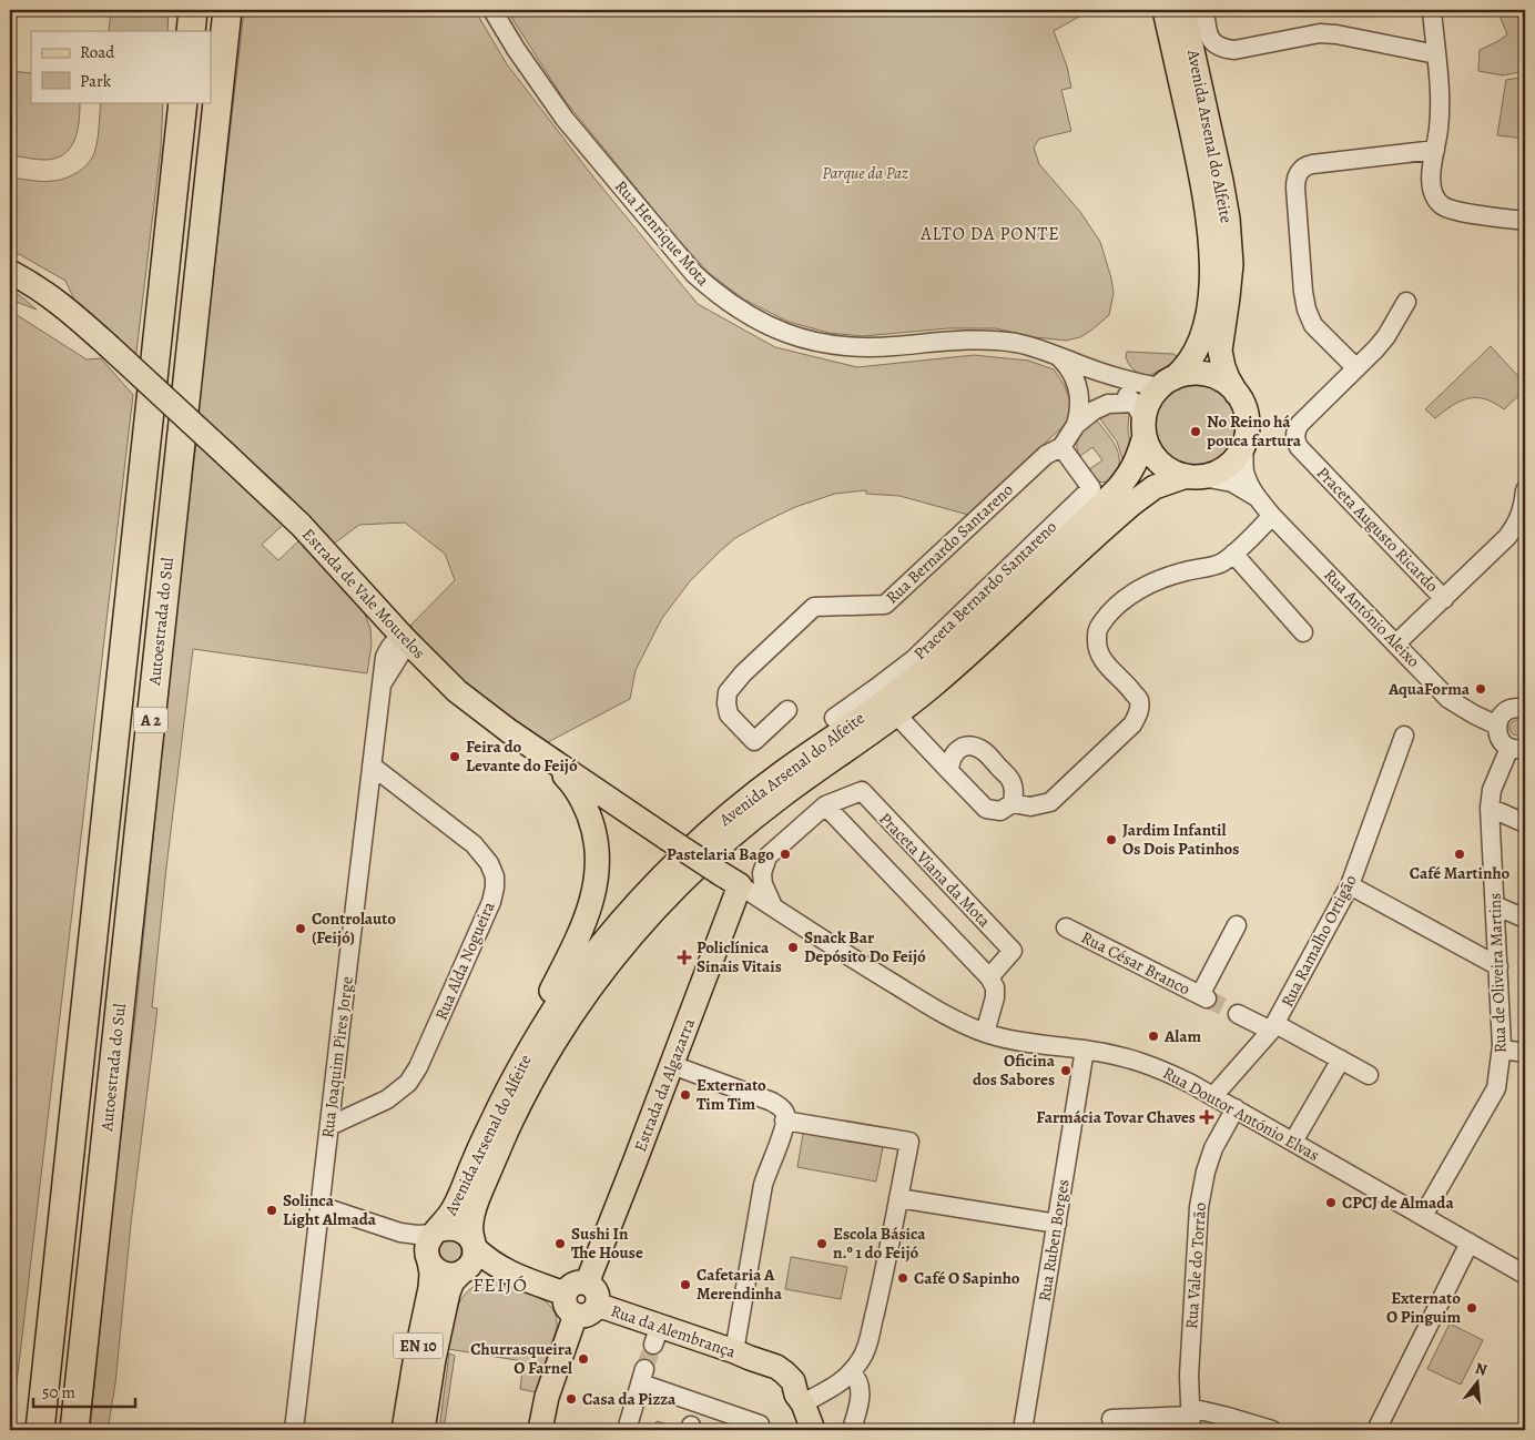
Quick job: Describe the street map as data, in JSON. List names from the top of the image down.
{
  "streets": {
    "highway": ["Autoestrada do Sul", "A 2"],
    "main road": [
      "Avenida Arsenal do Alfeite",
      "Estrada de Vale Mourelos",
      "Estrada da Algazarra",
      "Rua da Alembrança",
      "EN 10"
    ],
    "street": [
      "Rua Henrique Mota",
      "Praceta Augusto Ricardo",
      "Rua Bernardo Santareno",
      "Praceta Bernardo Santareno",
      "Rua António Aleixo",
      "Praceta Viana da Mota",
      "Rua Ramalho Ortigão",
      "Rua Alda Nogueira",
      "Rua César Branco",
      "Rua de Oliveira Martins",
      "Rua Joaquim Pires Jorge",
      "Rua Doutor António Elvas",
      "Rua Ruben Borges",
      "Rua Vale do Torrão"
    ]
  },
  "crossings": [
    ["Avenida Arsenal do Alfeite", "Rua Henrique Mota"],
    ["Avenida Arsenal do Alfeite", "Rua Bernardo Santareno"],
    ["Avenida Arsenal do Alfeite", "Rua António Aleixo"],
    ["Avenida Arsenal do Alfeite", "Rua da Alembrança"],
    ["Avenida Arsenal do Alfeite", "EN 10"],
    ["Rua Henrique Mota", "Rua Bernardo Santareno"],
    ["Rua Henrique Mota", "Rua António Aleixo"],
    ["Praceta Augusto Ricardo", "Rua António Aleixo"],
    ["Rua Bernardo Santareno", "Praceta Bernardo Santareno"],
    ["Rua Bernardo Santareno", "Rua António Aleixo"],
    ["Estrada de Vale Mourelos", "Rua Joaquim Pires Jorge"],
    ["Estrada de Vale Mourelos", "Estrada da Algazarra"],
    ["Estrada de Vale Mourelos", "Rua Doutor António Elvas"],
    ["Praceta Viana da Mota", "Rua Doutor António Elvas"],
    ["Rua Ramalho Ortigão", "Rua Doutor António Elvas"],
    ["Rua Alda Nogueira", "Rua Joaquim Pires Jorge"],
    ["Rua de Oliveira Martins", "Rua Doutor António Elvas"],
    ["Estrada da Algazarra", "Rua Doutor António Elvas"],
    ["Estrada da Algazarra", "Rua da Alembrança"],
    ["Rua Doutor António Elvas", "Rua Ruben Borges"],
    ["Rua Doutor António Elvas", "Rua Vale do Torrão"],
    ["Rua da Alembrança", "EN 10"]
  ],
  "districts": ["ALTO DA PONTE", "FEIJÓ"],
  "parks": ["Parque da Paz"],
  "places": {
    "other": [
      "No Reino há pouca fartura",
      "AquaForma",
      "Feira do Levante do Feijó",
      "Jardim Infantil Os Dois Patinhos",
      "Pastelaria Bago",
      "Café Martinho",
      "Controlauto (Feijó)",
      "Snack Bar Depósito Do Feijó",
      "Alam",
      "Oficina dos Sabores",
      "Externato Tim Tim",
      "CPCJ de Almada",
      "Solinca Light Almada",
      "Sushi In The House",
      "Escola Básica n.º 1 do Feijó",
      "Café O Sapinho",
      "Cafetaria A Merendinha",
      "Externato O Pinguim",
      "Churrasqueira O Farnel",
      "Casa da Pizza"
    ],
    "health": ["Policlínica Sinais Vitais", "Farmácia Tovar Chaves"]
  },
  "legend": ["Road", "Park"],
  "scale_bar": "50 m",
  "north": "top"
}
